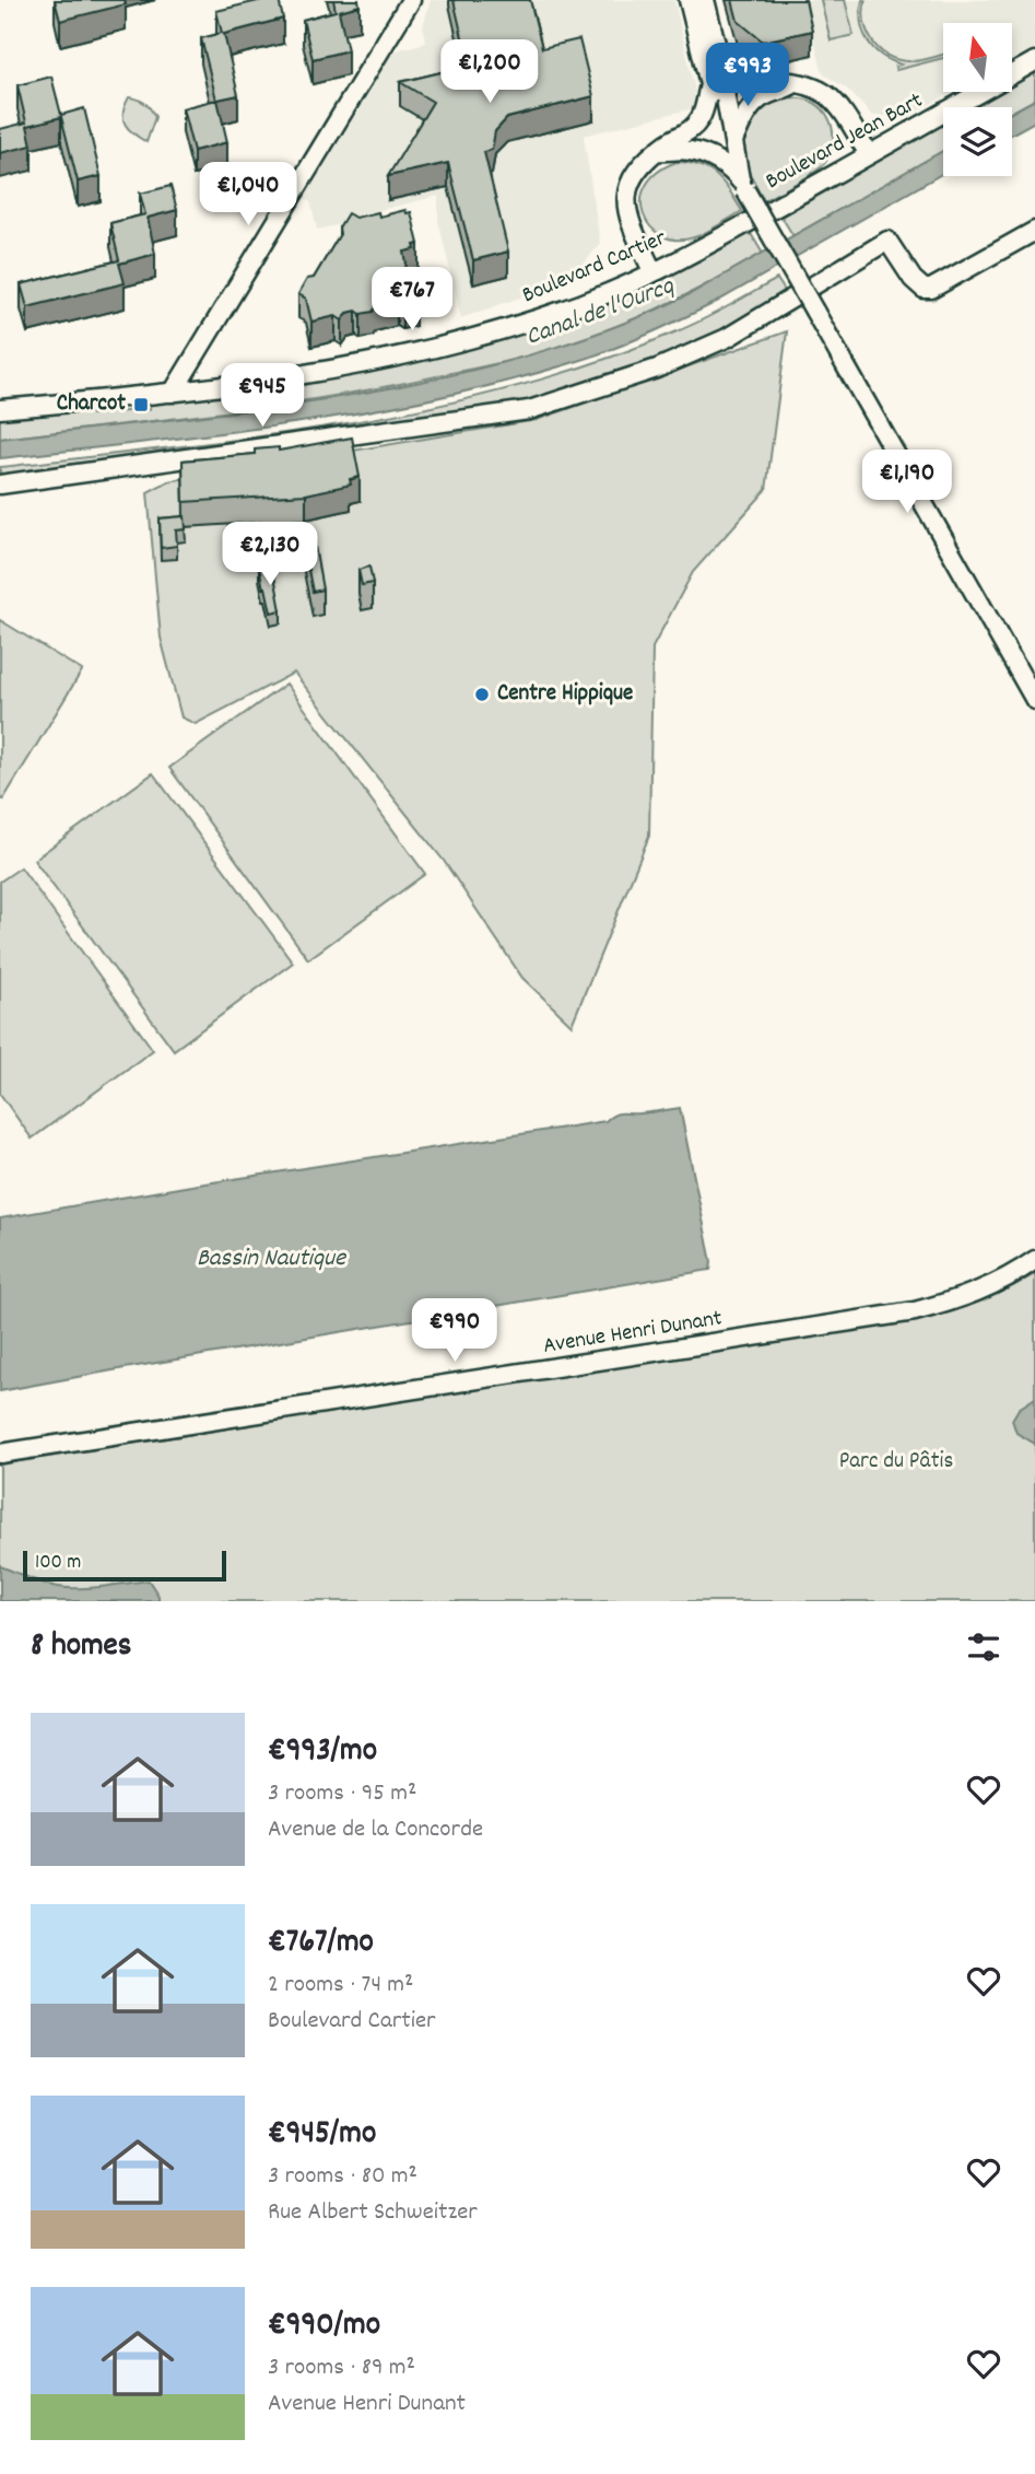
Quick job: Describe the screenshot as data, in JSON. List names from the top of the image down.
{
  "streets": {
    "street": ["Boulevard Jean Bart", "Boulevard Cartier", "Avenue Henri Dunant"]
  },
  "crossings": [
    ["Boulevard Jean Bart", "Boulevard Cartier"]
  ],
  "water": ["Canal de l'Ourcq", "Bassin Nautique"],
  "parks": ["Parc du Pâtis"],
  "places": {
    "transit": ["Charcot"],
    "other": ["Centre Hippique"]
  },
  "scale_bar": "100 m",
  "north": "top",
  "page": {
    "price": [
      "€1,200",
      "€993",
      "€1,040",
      "€767",
      "€945",
      "€1,190",
      "€2,130",
      "€990"
    ],
    "scale": "100 m",
    "heading": "8 homes",
    "list": [
      {
        "name": "€993/mo",
        "note": "3 rooms · 95 m² · Avenue de la Concorde"
      },
      {
        "name": "€767/mo",
        "note": "2 rooms · 74 m² · Boulevard Cartier"
      },
      {
        "name": "€945/mo",
        "note": "3 rooms · 80 m² · Rue Albert Schweitzer"
      },
      {
        "name": "€990/mo",
        "note": "3 rooms · 89 m² · Avenue Henri Dunant"
      }
    ]
  }
}
